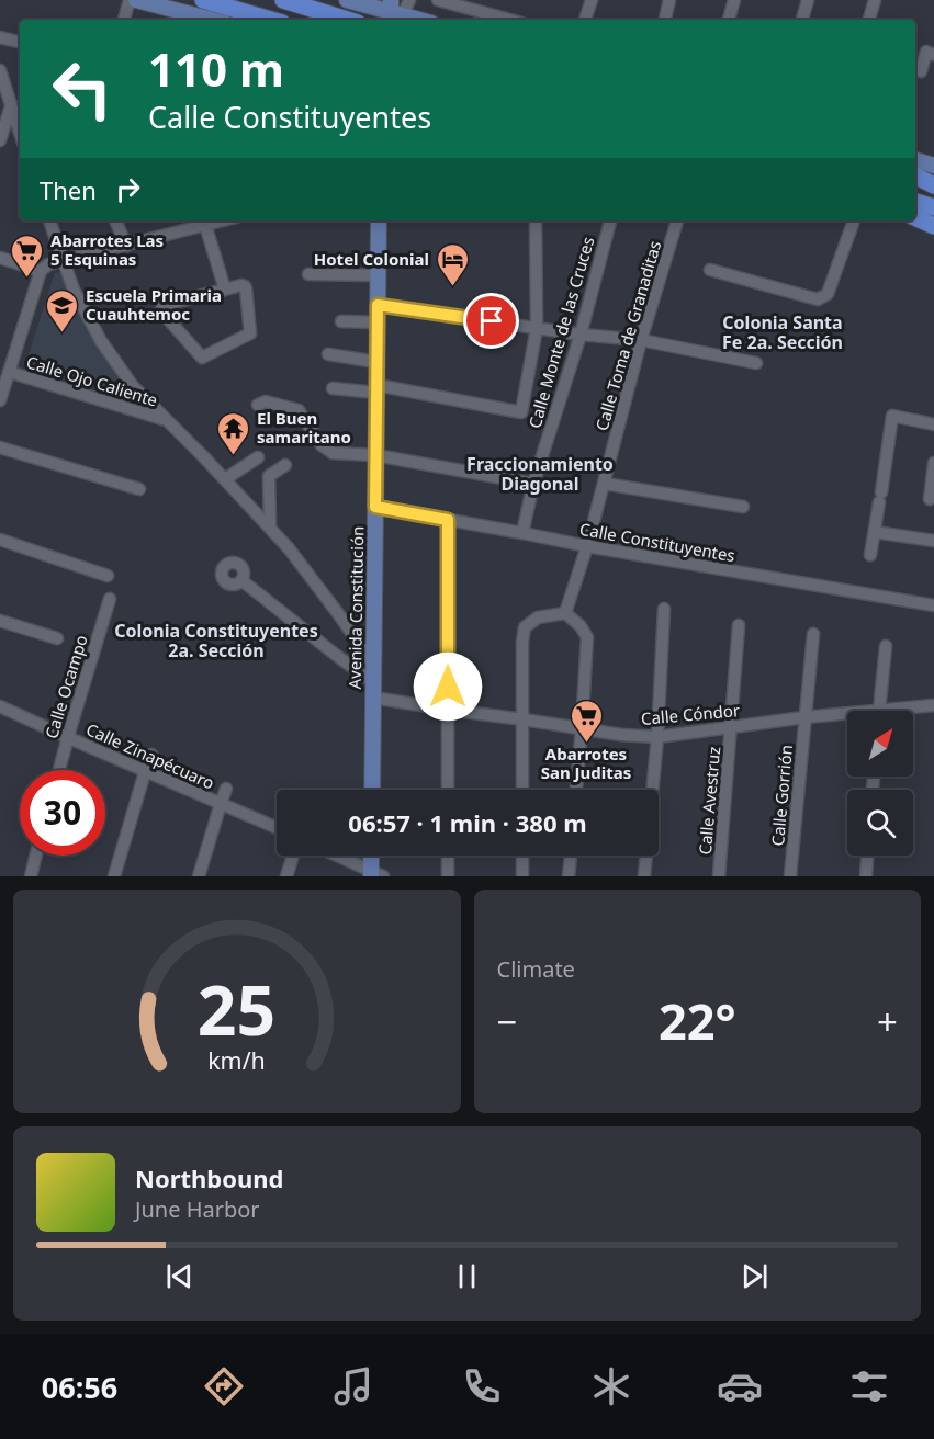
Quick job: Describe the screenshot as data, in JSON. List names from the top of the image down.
{
  "streets": {
    "main road": ["Avenida Constitución"],
    "street": [
      "Calle Monte de las Cruces",
      "Calle Toma de Granaditas",
      "Calle Ojo Caliente",
      "Calle Constituyentes",
      "Calle Ocampo",
      "Calle Cóndor",
      "Calle Zinapécuaro",
      "Calle Gorrión",
      "Calle Avestruz"
    ]
  },
  "crossings": [
    ["Calle Monte de las Cruces", "Calle Constituyentes"],
    ["Calle Toma de Granaditas", "Calle Constituyentes"],
    ["Calle Constituyentes", "Avenida Constitución"],
    ["Avenida Constitución", "Calle Cóndor"],
    ["Calle Ocampo", "Calle Zinapécuaro"],
    ["Calle Cóndor", "Calle Gorrión"],
    ["Calle Cóndor", "Calle Avestruz"]
  ],
  "districts": ["Colonia Santa Fe 2a. Sección", "Fraccionamiento Diagonal", "Colonia Constituyentes 2a. Sección"],
  "places": {
    "supermarket": ["Abarrotes Las 5 Esquinas", "Abarrotes San Juditas"],
    "hotel": ["Hotel Colonial"],
    "school or university": ["Escuela Primaria Cuauhtemoc"],
    "temple": ["El Buen samaritano"]
  },
  "north": "top right",
  "page": {
    "turn": ["110 m", "Calle Constituyentes"],
    "then": "Then",
    "limit": "30",
    "trip": "06:57 · 1 min · 380 m",
    "tile": "Climate",
    "heat": ["−", "22°", "+"],
    "song": ["Northbound", "June Harbor"],
    "tabs": "06:56",
    "gauge": ["25", "km/h"]
  }
}
